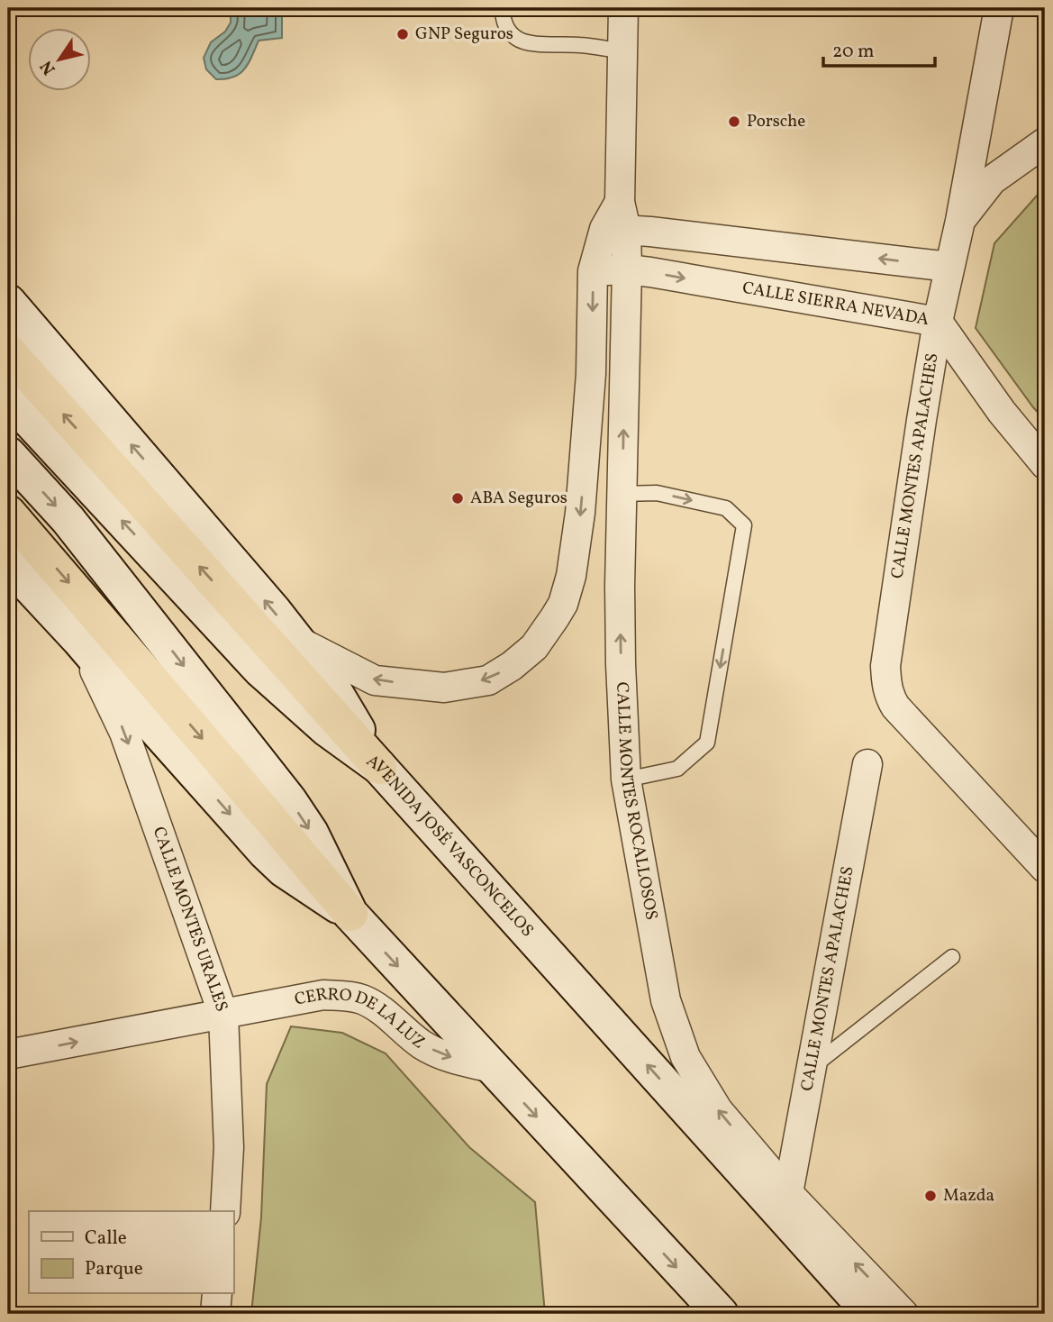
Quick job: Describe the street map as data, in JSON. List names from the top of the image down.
{
  "streets": {
    "main road": ["AVENIDA JOSÉ VASCONCELOS"],
    "street": [
      "CALLE SIERRA NEVADA",
      "CALLE MONTES APALACHES",
      "CALLE MONTES ROCALLOSOS",
      "CALLE MONTES URALES",
      "CERRO DE LA LUZ"
    ]
  },
  "crossings": [
    ["CALLE SIERRA NEVADA", "CALLE MONTES APALACHES"],
    ["CALLE SIERRA NEVADA", "CALLE MONTES ROCALLOSOS"],
    ["CALLE MONTES APALACHES", "CALLE MONTES ROCALLOSOS"],
    ["CALLE MONTES URALES", "CERRO DE LA LUZ"]
  ],
  "one_way": ["CALLE MONTES ROCALLOSOS", "CALLE MONTES URALES", "CERRO DE LA LUZ"],
  "places": [
    "GNP Seguros",
    "Porsche",
    "ABA Seguros",
    "Mazda"
  ],
  "legend": ["Calle", "Parque"],
  "scale_bar": "20 m",
  "north": "bottom left"
}
